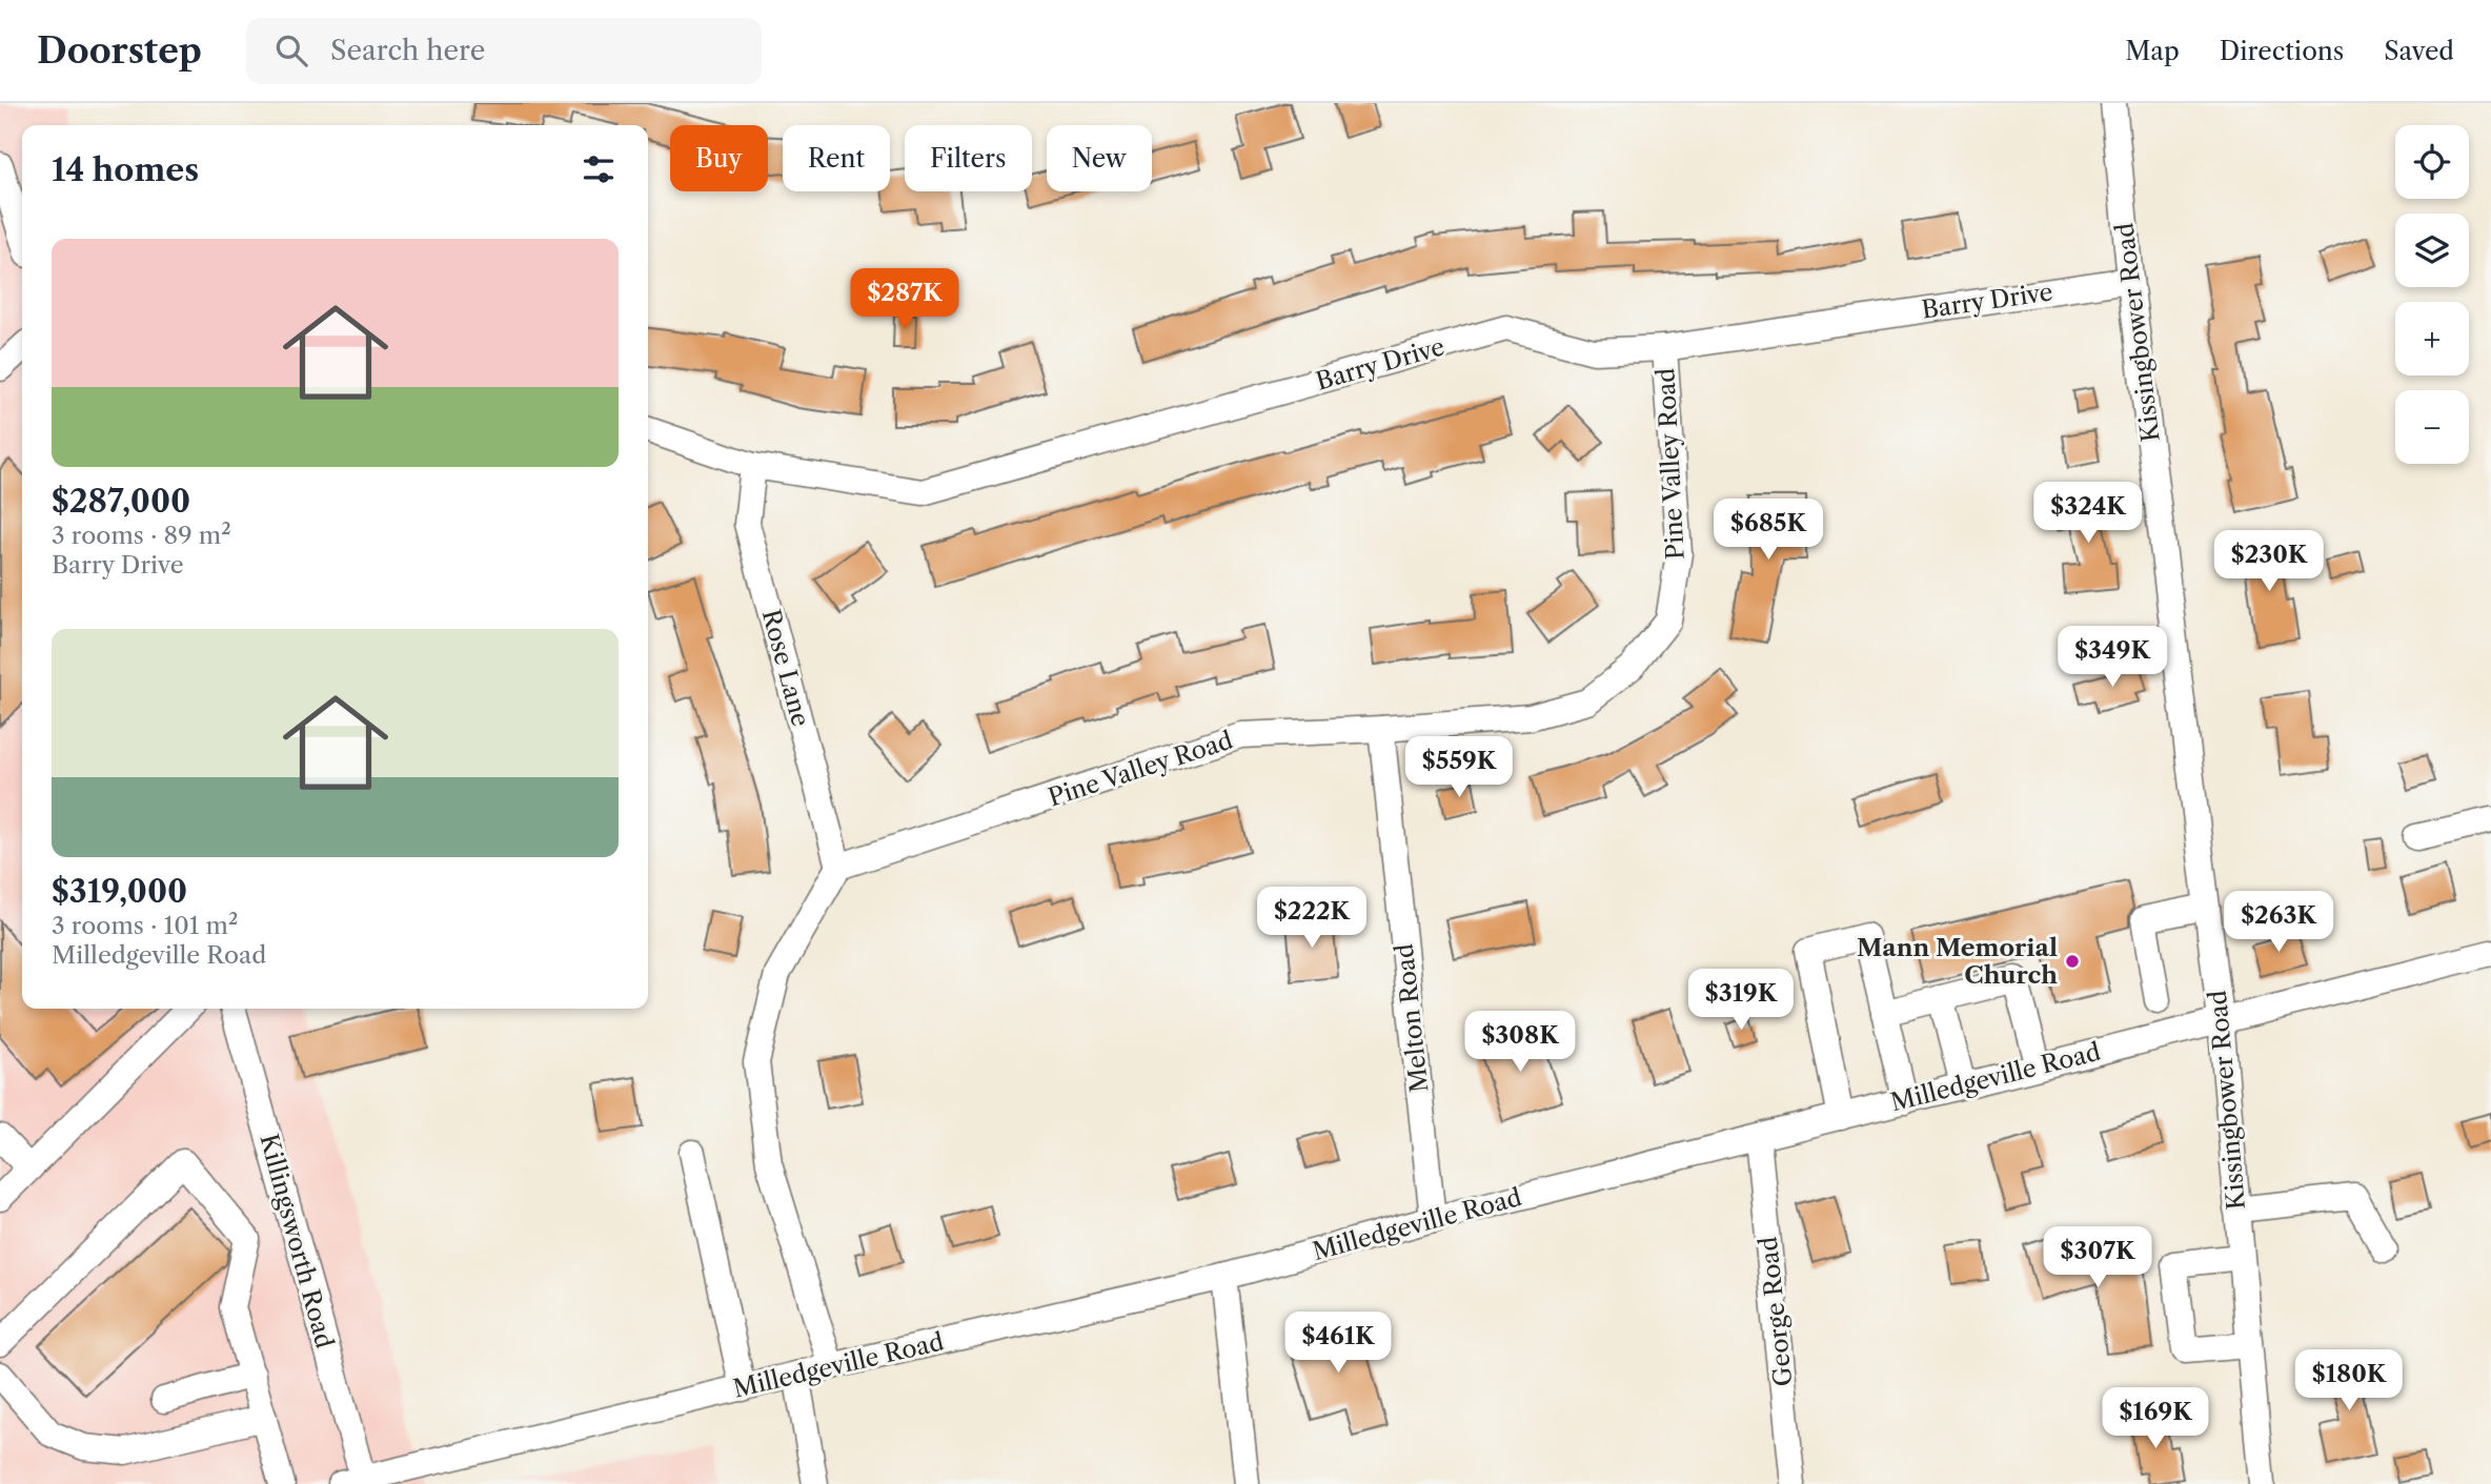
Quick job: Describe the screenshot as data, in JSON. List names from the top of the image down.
{
  "streets": {
    "street": [
      "Barry Drive",
      "Kissingbower Road",
      "Pine Valley Road",
      "Rose Lane",
      "Melton Road",
      "Milledgeville Road",
      "Killingsworth Road",
      "George Road"
    ]
  },
  "crossings": [
    ["Barry Drive", "Kissingbower Road"],
    ["Barry Drive", "Pine Valley Road"],
    ["Barry Drive", "Rose Lane"],
    ["Kissingbower Road", "Milledgeville Road"],
    ["Pine Valley Road", "Rose Lane"],
    ["Pine Valley Road", "Melton Road"],
    ["Melton Road", "Milledgeville Road"],
    ["Milledgeville Road", "Killingsworth Road"],
    ["Milledgeville Road", "George Road"]
  ],
  "places": ["Mann Memorial Church"],
  "page": {
    "header": "Doorstep",
    "search": "Search here",
    "nav": ["Map", "Directions", "Saved"],
    "map_buttons": ["+", "−"],
    "chip": [
      "Buy",
      "Rent",
      "Filters",
      "New"
    ],
    "heading": "14 homes",
    "list": [
      {
        "name": "$287,000",
        "note": "3 rooms · 89 m² · Barry Drive"
      },
      {
        "name": "$319,000",
        "note": "3 rooms · 101 m² · Milledgeville Road"
      }
    ],
    "price": [
      "$287K",
      "$324K",
      "$685K",
      "$230K",
      "$349K",
      "$559K",
      "$222K",
      "$263K",
      "$319K",
      "$308K",
      "$307K",
      "$461K",
      "$180K",
      "$169K"
    ]
  }
}
